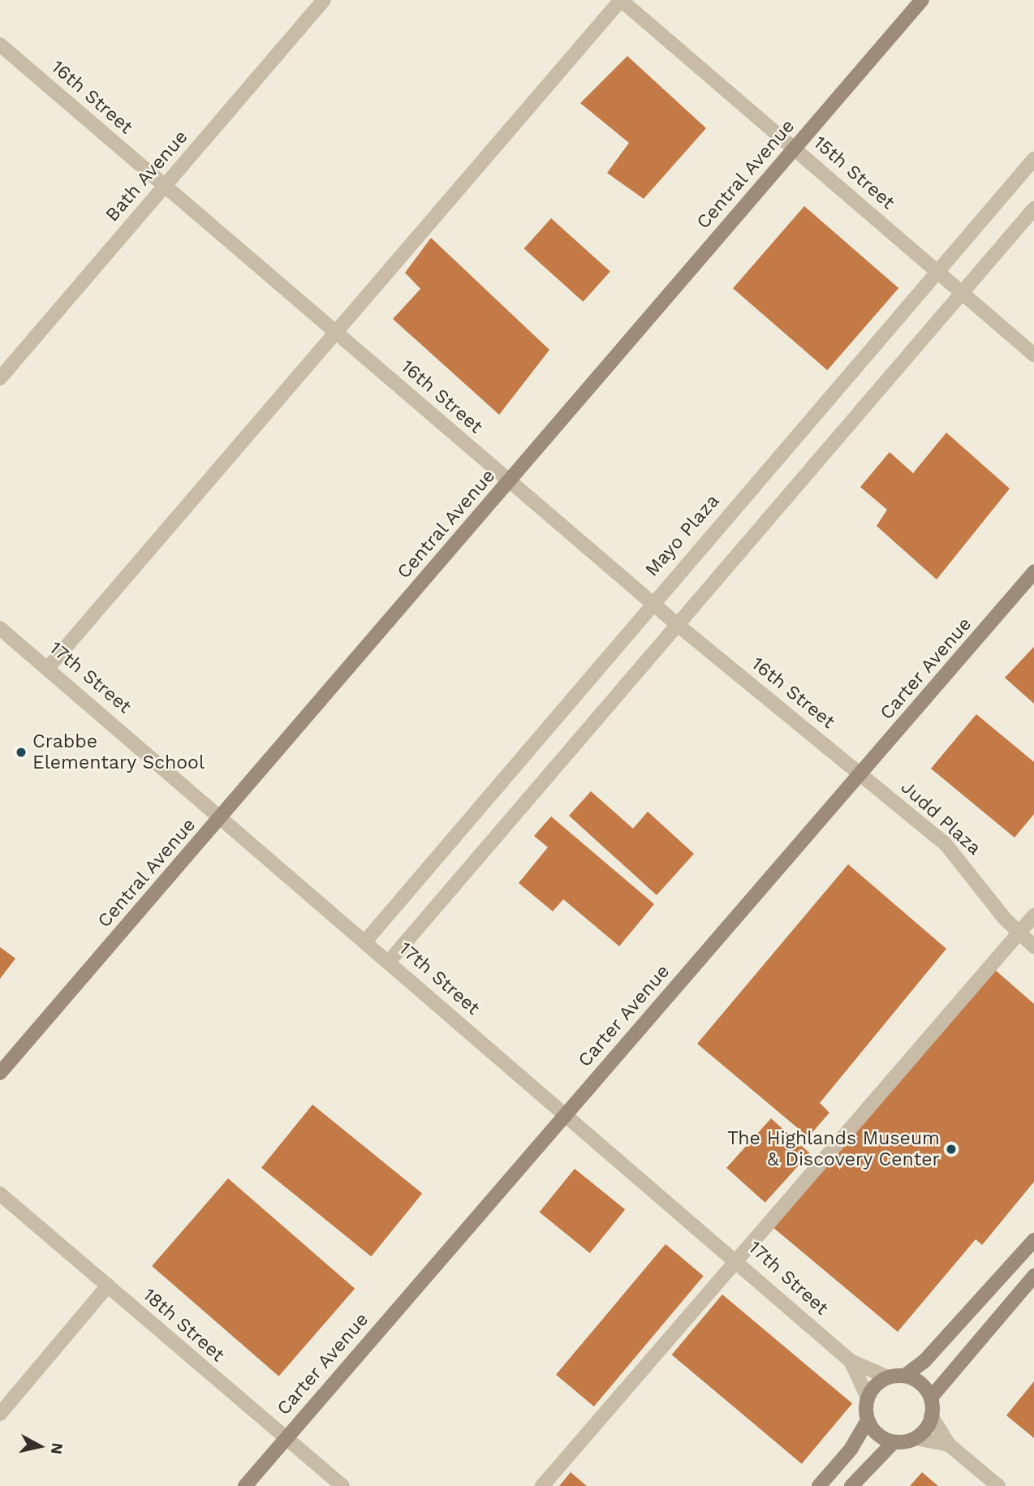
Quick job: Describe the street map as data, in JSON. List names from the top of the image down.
{
  "streets": {
    "street": [
      "16th Street",
      "15th Street",
      "Central Avenue",
      "Bath Avenue",
      "Mayo Plaza",
      "Carter Avenue",
      "17th Street",
      "Judd Plaza",
      "18th Street"
    ]
  },
  "crossings": [
    ["16th Street", "Central Avenue"],
    ["16th Street", "Bath Avenue"],
    ["16th Street", "Mayo Plaza"],
    ["16th Street", "Carter Avenue"],
    ["16th Street", "Judd Plaza"],
    ["15th Street", "Central Avenue"],
    ["15th Street", "Mayo Plaza"],
    ["Central Avenue", "17th Street"],
    ["Mayo Plaza", "17th Street"],
    ["Carter Avenue", "17th Street"],
    ["Carter Avenue", "Judd Plaza"],
    ["Carter Avenue", "18th Street"]
  ],
  "places": ["Crabbe Elementary School", "The Highlands Museum & Discovery Center"],
  "north": "right"
}
